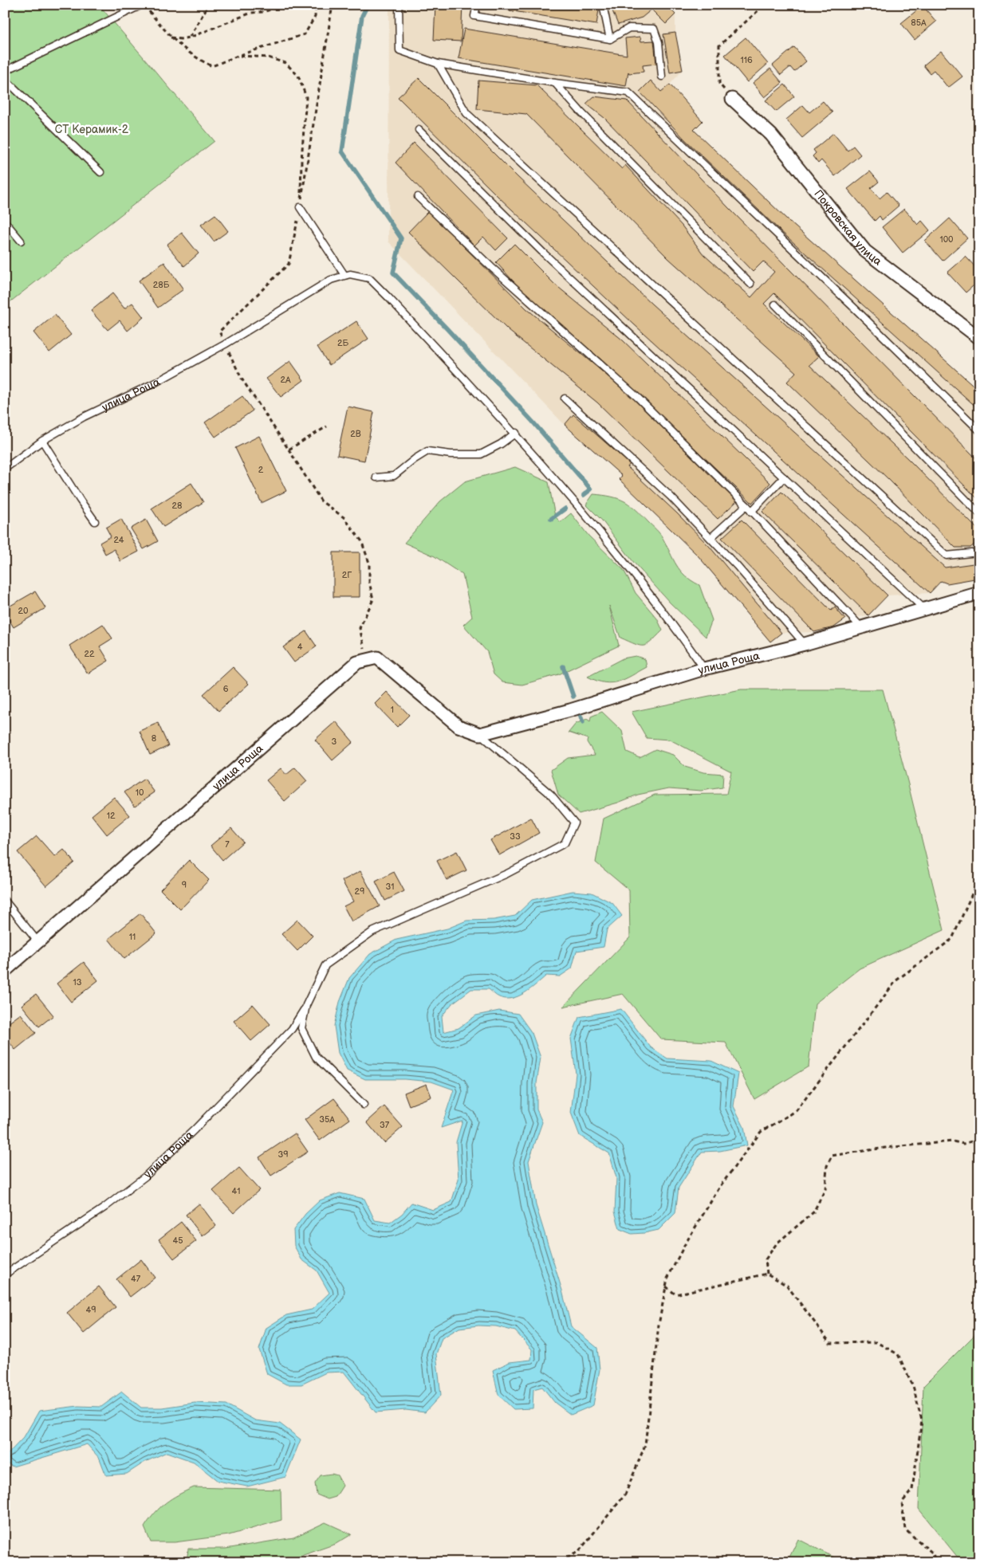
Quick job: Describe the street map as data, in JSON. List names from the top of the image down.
{
  "streets": {
    "street": ["Покровская улица", "улица Роща"]
  },
  "parks": ["СТ Керамик-2"],
  "house_numbers": [
    "85А",
    "116",
    "100",
    "28Б",
    "2Б",
    "2А",
    "2В",
    "2",
    "28",
    "24",
    "2Г",
    "20",
    "4",
    "22",
    "6",
    "1",
    "8",
    "3",
    "10",
    "12",
    "33",
    "7",
    "9",
    "31",
    "29",
    "11",
    "13",
    "35А",
    "37",
    "39",
    "41",
    "45",
    "47",
    "49"
  ]
}
